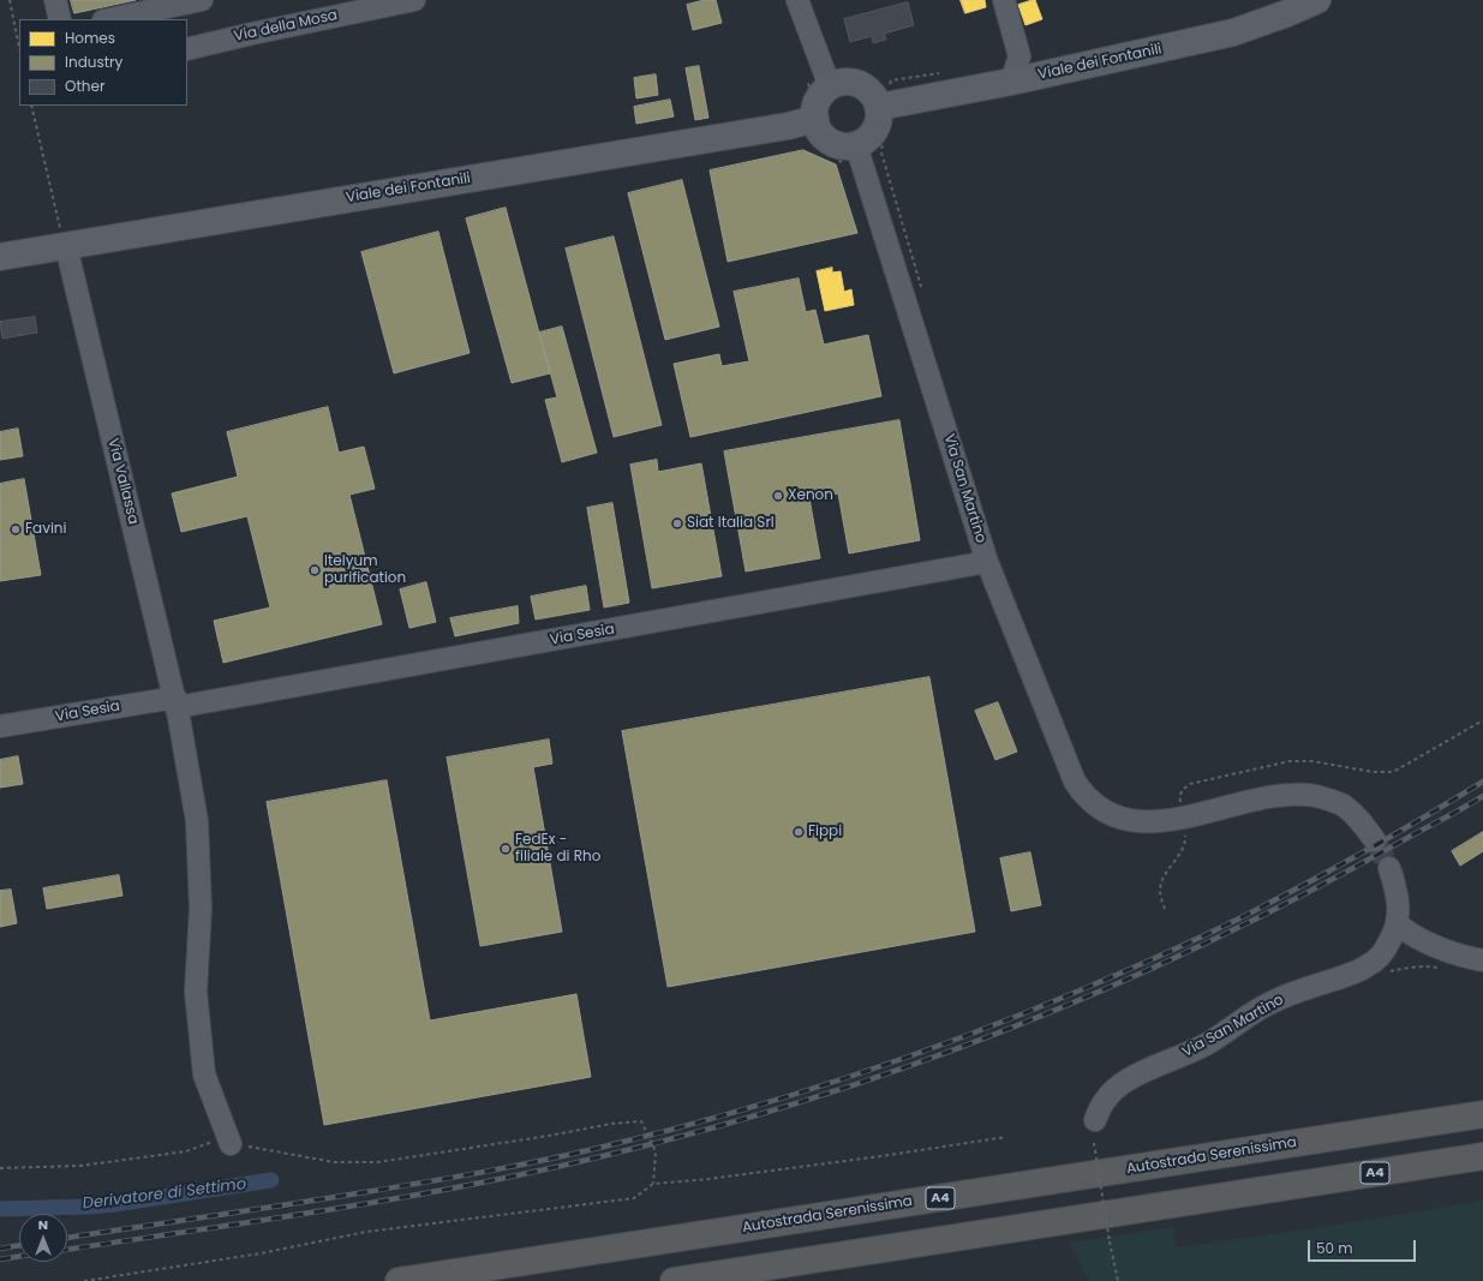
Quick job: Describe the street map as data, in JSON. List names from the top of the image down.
{
  "streets": {
    "highway": ["Autostrada Serenissima", "A4"],
    "main road": ["Viale dei Fontanili"],
    "street": [
      "Via della Mosa",
      "Via Vallassa",
      "Via San Martino",
      "Via Sesia"
    ]
  },
  "crossings": [
    ["Viale dei Fontanili", "Via Vallassa"],
    ["Via Vallassa", "Via Sesia"],
    ["Via San Martino", "Via Sesia"]
  ],
  "water": ["Derivatore di Settimo"],
  "places": [
    "Xenon",
    "Siat Italia Srl",
    "Favini",
    "Itelyum purification",
    "Fippi",
    "FedEx - filiale di Rho"
  ],
  "legend": ["Homes", "Industry", "Other"],
  "scale_bar": "50 m",
  "north": "top"
}
